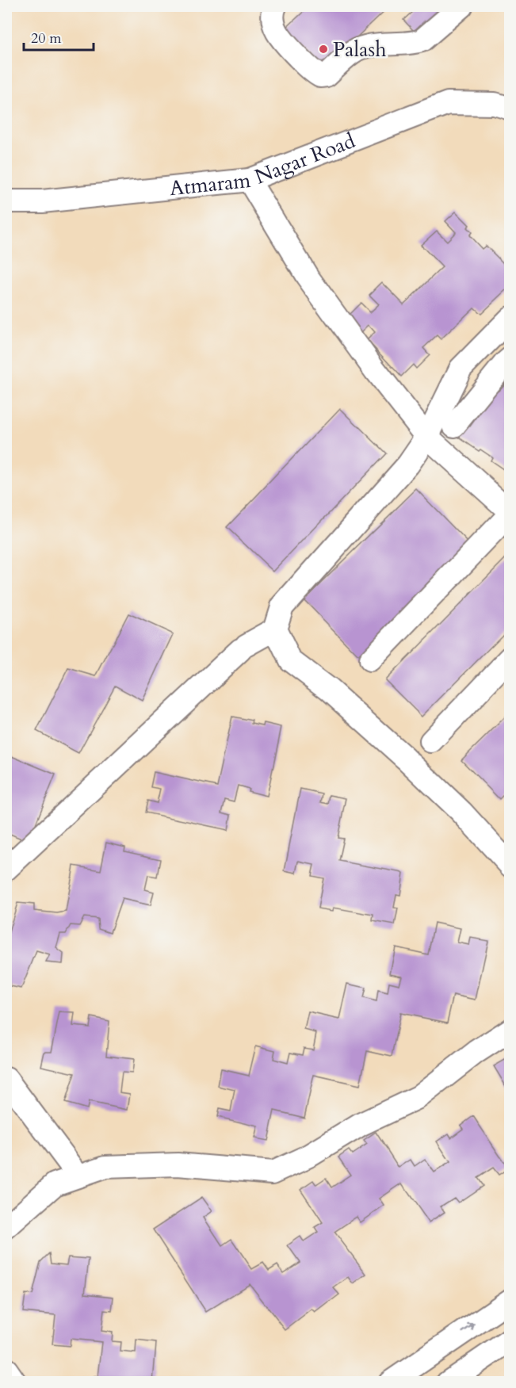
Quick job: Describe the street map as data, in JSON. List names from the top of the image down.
{
  "streets": {
    "street": ["Atmaram Nagar Road"]
  },
  "places": ["Palash"],
  "scale_bar": "20 m"
}
